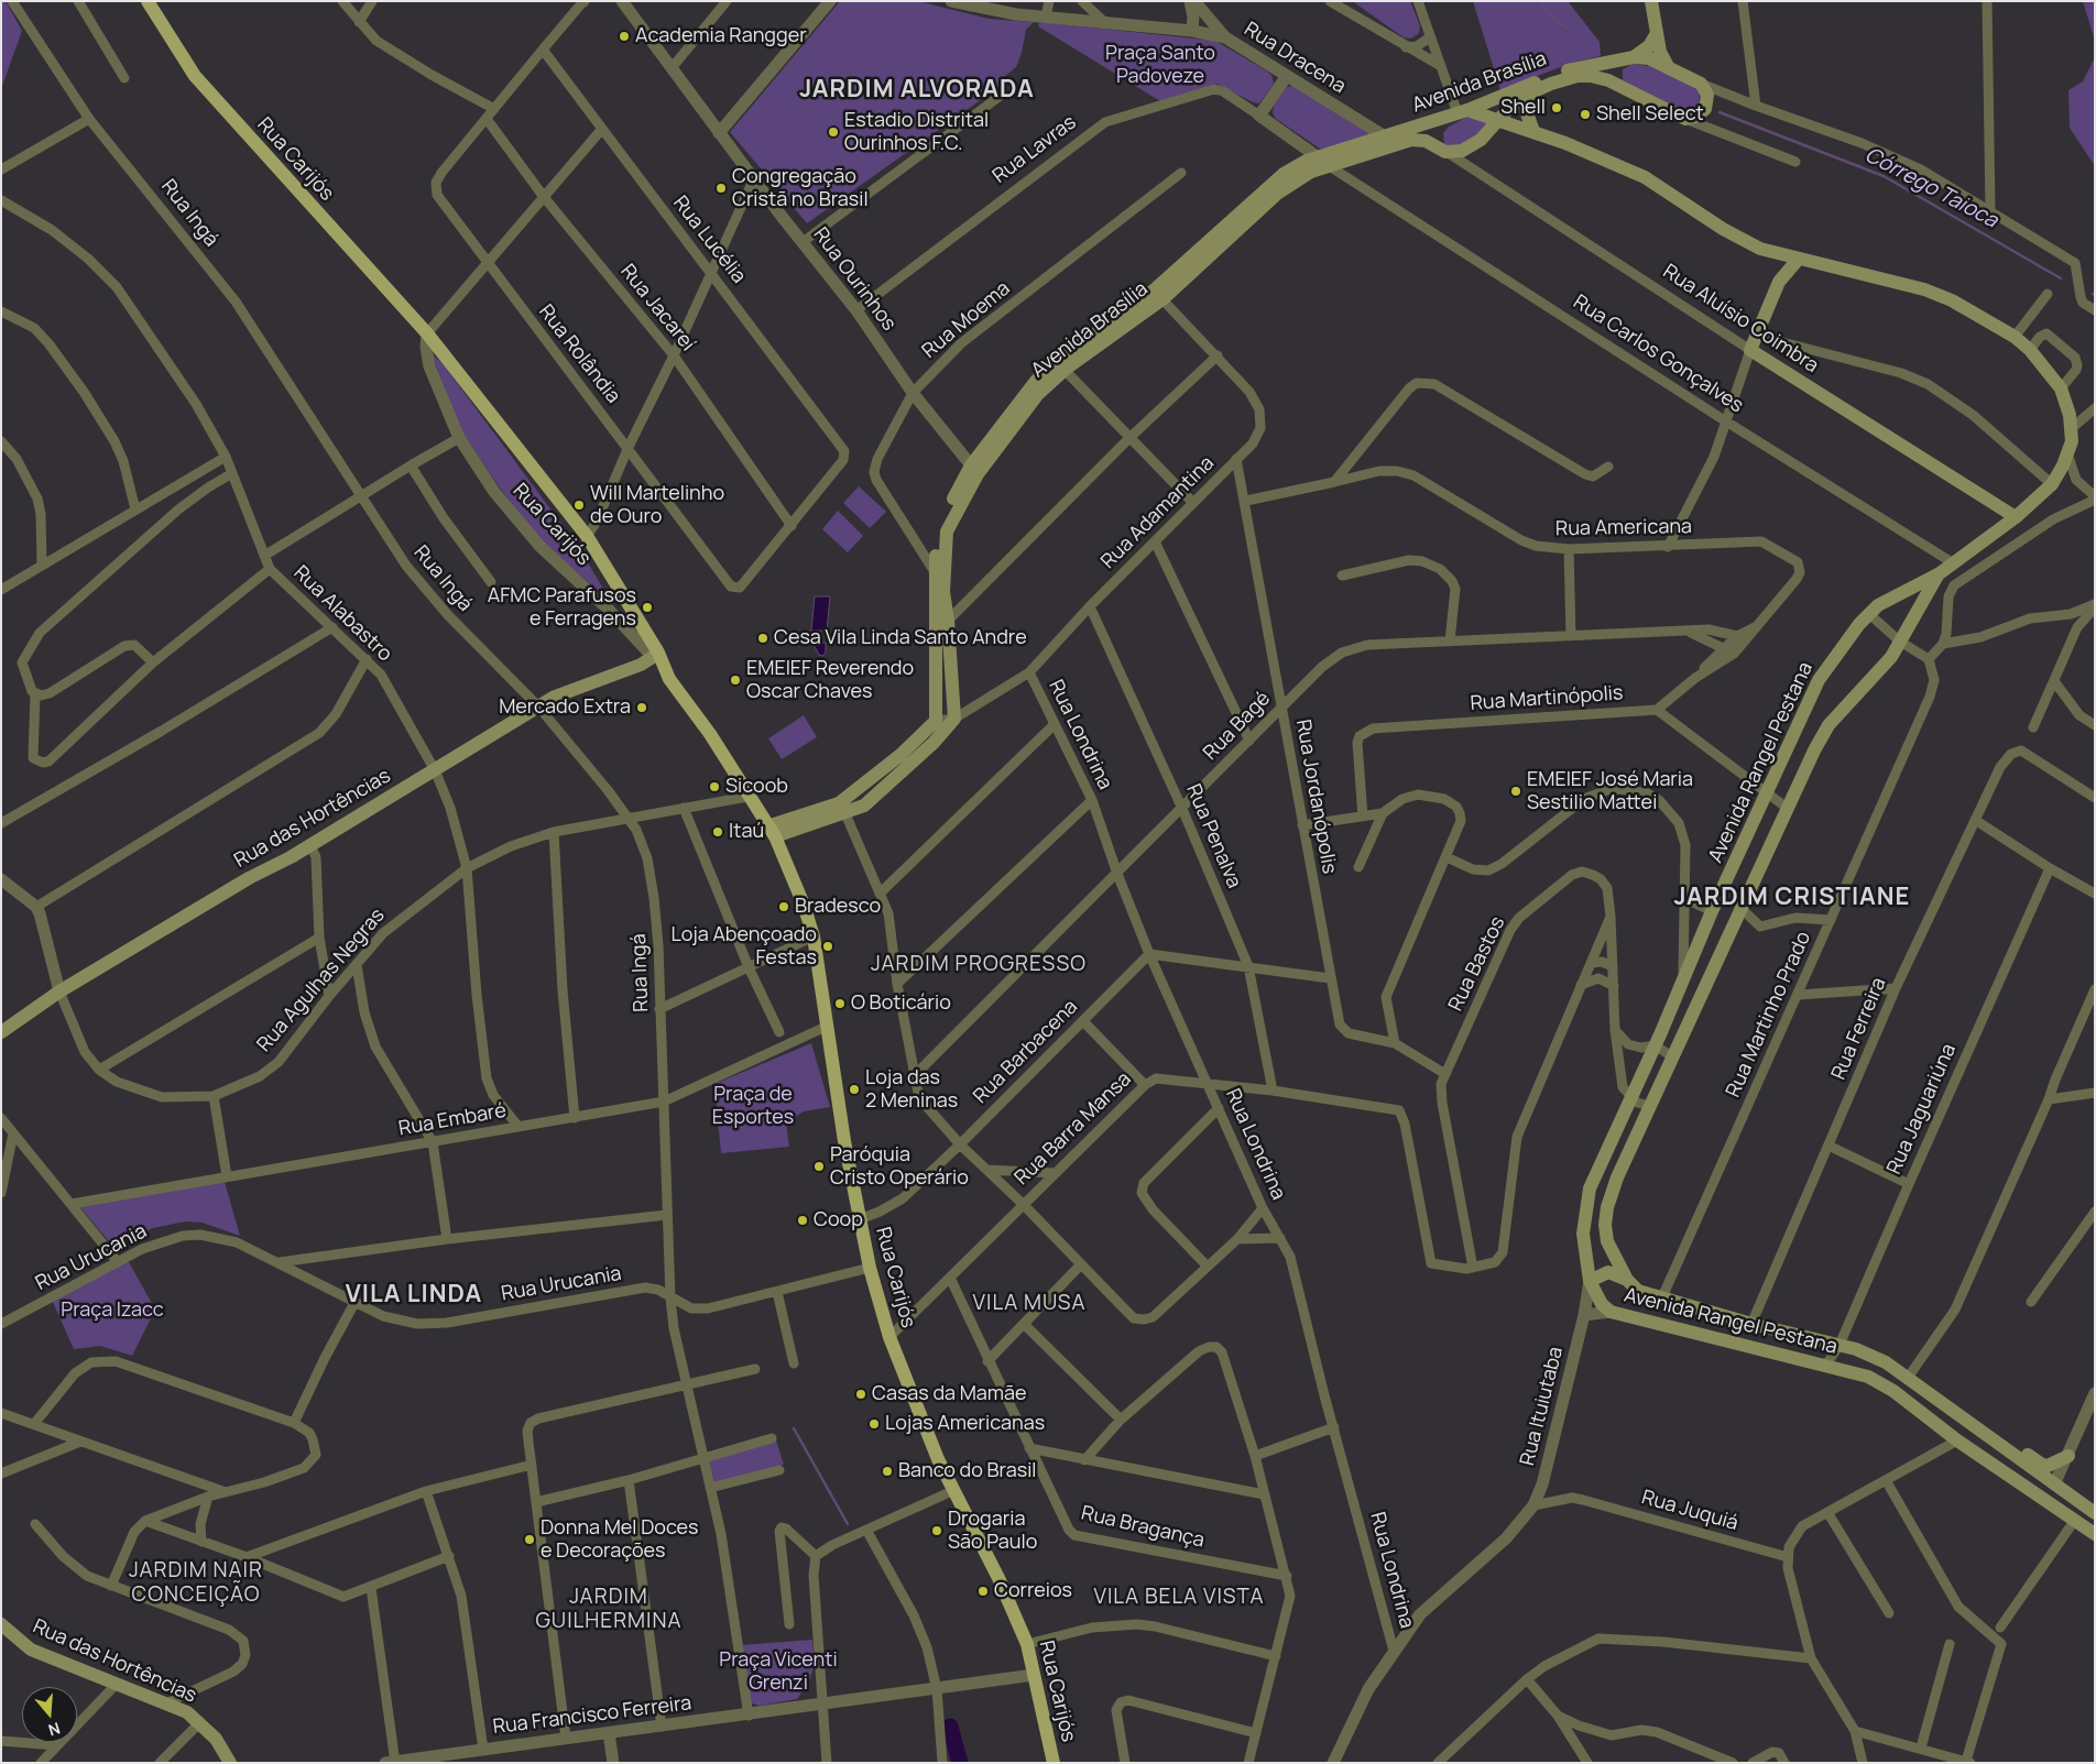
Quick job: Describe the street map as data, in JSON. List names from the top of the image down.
{
  "streets": {
    "main road": [
      "Avenida Brasília",
      "Rua Carijós",
      "Rua Aluísio Coimbra",
      "Avenida Rangel Pestana",
      "Rua das Hortências"
    ],
    "street": [
      "Rua Dracena",
      "Rua Lavras",
      "Rua Ingá",
      "Rua Lucélia",
      "Rua Ourinhos",
      "Rua Jacareí",
      "Rua Moema",
      "Rua Rolândia",
      "Rua Carlos Gonçalves",
      "Rua Adamantina",
      "Rua Americana",
      "Rua Alabastro",
      "Rua Martinópolis",
      "Rua Bagé",
      "Rua Londrina",
      "Rua Jordanópolis",
      "Rua Penalva",
      "Rua Bastos",
      "Rua Agulhas Negras",
      "Rua Martinho Prado",
      "Rua Ferreira",
      "Rua Barbacena",
      "Rua Jaguariúna",
      "Rua Embaré",
      "Rua Barra Mansa",
      "Rua Urucania",
      "Rua Ituiutaba",
      "Rua Juquiá",
      "Rua Bragança",
      "Rua Francisco Ferreira"
    ]
  },
  "crossings": [
    ["Rua Dracena", "Avenida Brasília"],
    ["Avenida Brasília", "Rua Lavras"],
    ["Avenida Brasília", "Rua Ourinhos"],
    ["Avenida Brasília", "Rua Aluísio Coimbra"],
    ["Avenida Brasília", "Rua Moema"],
    ["Avenida Brasília", "Rua Carlos Gonçalves"],
    ["Avenida Brasília", "Rua Adamantina"],
    ["Rua Lavras", "Rua Ourinhos"],
    ["Rua Lavras", "Rua Carlos Gonçalves"],
    ["Rua Carijós", "Rua das Hortências"],
    ["Rua Carijós", "Rua Agulhas Negras"],
    ["Rua Carijós", "Rua Barbacena"],
    ["Rua Carijós", "Rua Embaré"],
    ["Rua Carijós", "Rua Barra Mansa"],
    ["Rua Carijós", "Rua Urucania"],
    ["Rua Carijós", "Rua Francisco Ferreira"],
    ["Rua Ingá", "Rua das Hortências"],
    ["Rua Ingá", "Rua Agulhas Negras"],
    ["Rua Ingá", "Rua Embaré"],
    ["Rua Ingá", "Rua Urucania"],
    ["Rua Ingá", "Rua Francisco Ferreira"],
    ["Rua Lucélia", "Rua Rolândia"],
    ["Rua Ourinhos", "Rua Moema"],
    ["Rua Jacareí", "Rua Rolândia"],
    ["Rua Adamantina", "Rua Londrina"],
    ["Rua Adamantina", "Rua Jordanópolis"],
    ["Rua Adamantina", "Rua Penalva"],
    ["Rua Americana", "Rua Jordanópolis"],
    ["Rua Alabastro", "Rua das Hortências"],
    ["Rua Alabastro", "Rua Agulhas Negras"],
    ["Rua Alabastro", "Rua Embaré"],
    ["Rua Bagé", "Rua Londrina"],
    ["Rua Bagé", "Rua Jordanópolis"],
    ["Rua Bagé", "Rua Penalva"],
    ["Rua Londrina", "Rua Barbacena"],
    ["Rua Londrina", "Rua Barra Mansa"],
    ["Avenida Rangel Pestana", "Rua Bastos"],
    ["Avenida Rangel Pestana", "Rua Martinho Prado"],
    ["Avenida Rangel Pestana", "Rua Ferreira"],
    ["Avenida Rangel Pestana", "Rua Jaguariúna"],
    ["Avenida Rangel Pestana", "Rua Ituiutaba"],
    ["Rua Jordanópolis", "Rua Bastos"],
    ["Rua das Hortências", "Rua Agulhas Negras"],
    ["Rua Penalva", "Rua Barra Mansa"],
    ["Rua Bastos", "Rua Barra Mansa"],
    ["Rua Barra Mansa", "Rua Bragança"],
    ["Rua Ituiutaba", "Rua Juquiá"]
  ],
  "districts": [
    "JARDIM ALVORADA",
    "JARDIM CRISTIANE",
    "JARDIM PROGRESSO",
    "VILA LINDA",
    "VILA MUSA",
    "JARDIM NAIR CONCEIÇÃO",
    "JARDIM GUILHERMINA",
    "VILA BELA VISTA"
  ],
  "water": ["Córrego Taioca"],
  "parks": [
    "Praça Santo Padoveze",
    "Praça de Esportes",
    "Praça Izacc",
    "Praça Vicenti Grenzi"
  ],
  "places": [
    "Academia Rangger",
    "Shell",
    "Shell Select",
    "Estadio Distrital Ourinhos F.C.",
    "Congregação Cristã no Brasil",
    "Will Martelinho de Ouro",
    "AFMC Parafusos e Ferragens",
    "Cesa Vila Linda Santo Andre",
    "EMEIEF Reverendo Oscar Chaves",
    "Mercado Extra",
    "Sicoob",
    "EMEIEF José Maria Sestilio Mattei",
    "Itaú",
    "Bradesco",
    "Loja Abençoado Festas",
    "O Boticário",
    "Loja das 2 Meninas",
    "Paróquia Cristo Operário",
    "Coop",
    "Casas da Mamãe",
    "Lojas Americanas",
    "Banco do Brasil",
    "Drogaria São Paulo",
    "Donna Mel Doces e Decorações",
    "Correios"
  ],
  "north": "bottom"
}
